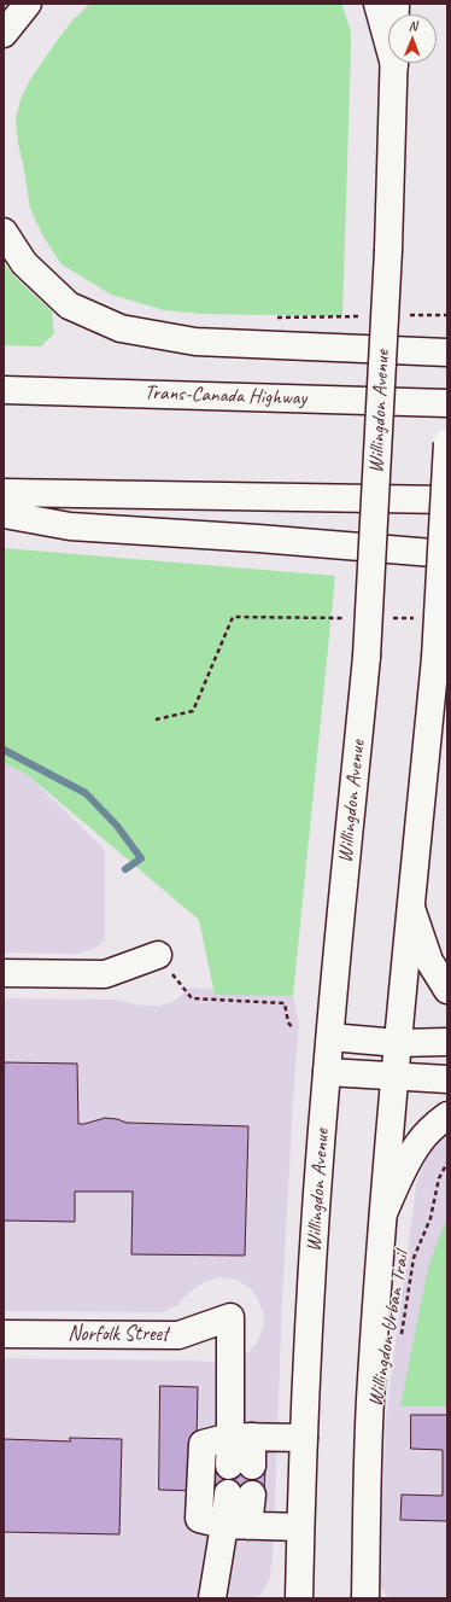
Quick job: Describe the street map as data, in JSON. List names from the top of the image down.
{
  "streets": {
    "main road": ["Trans-Canada Highway", "Willingdon Avenue", "Norfolk Street"],
    "path": ["Willingdon Urban Trail"]
  },
  "north": "top"
}
